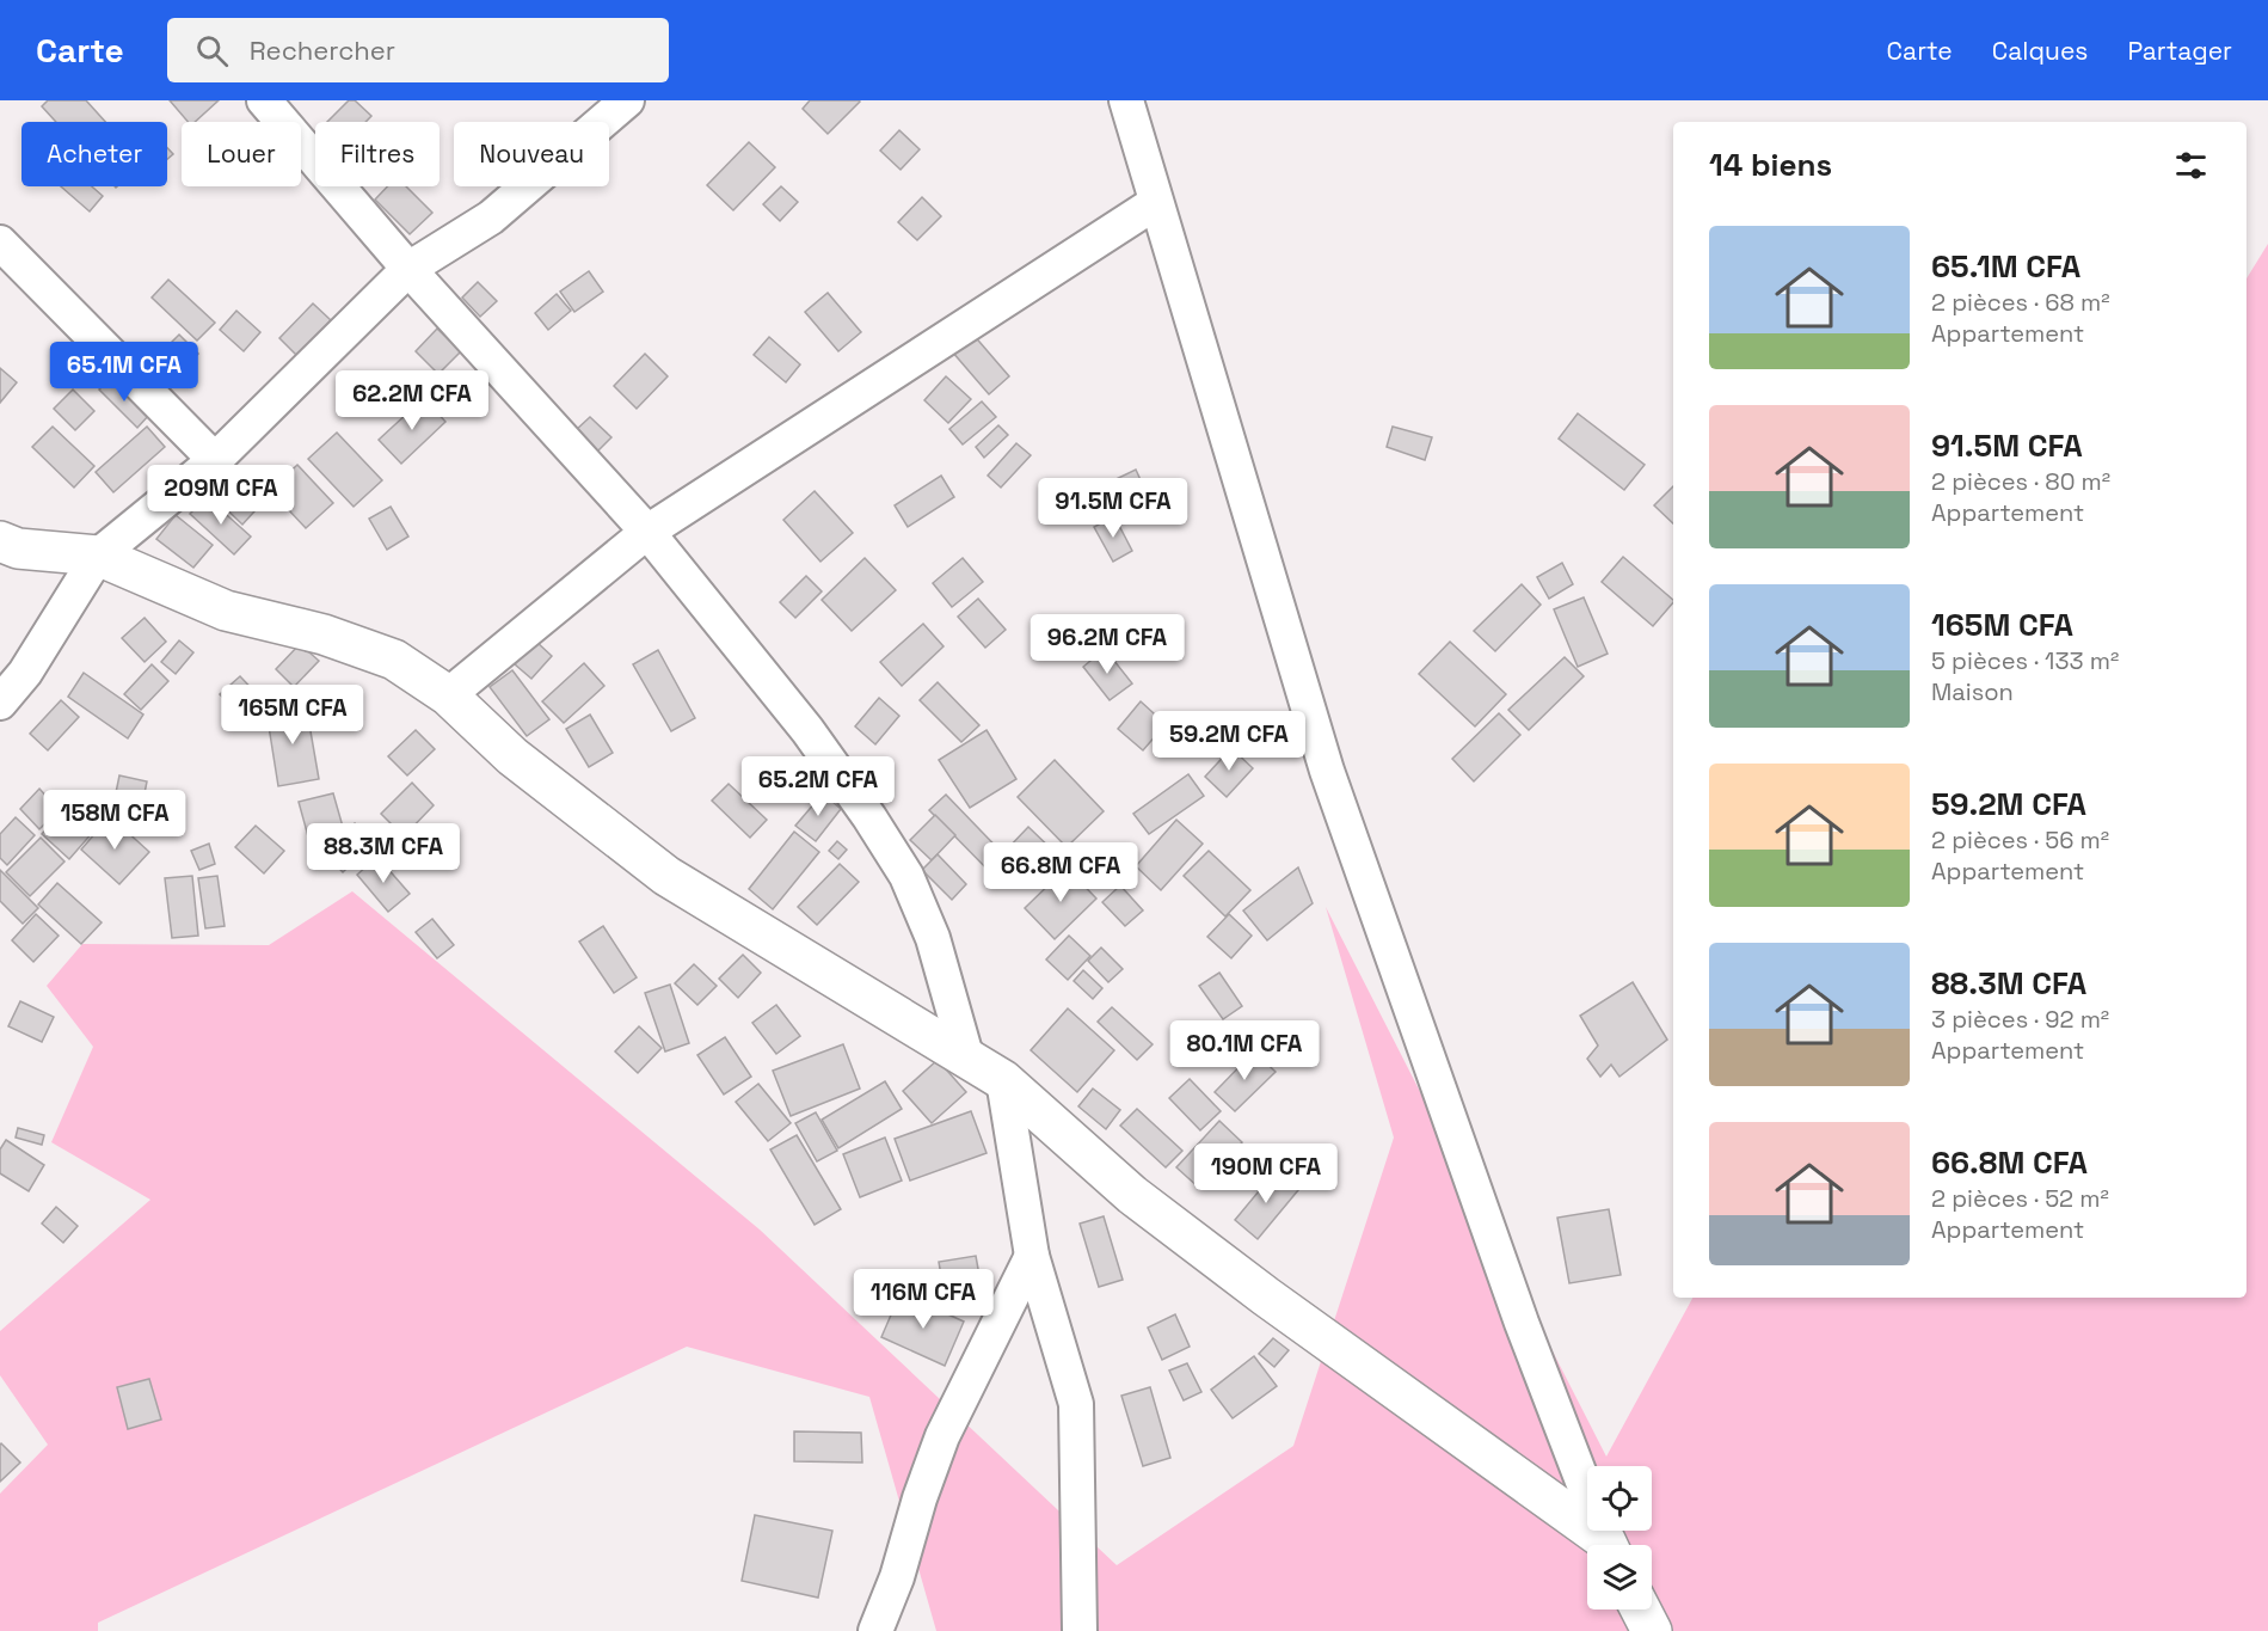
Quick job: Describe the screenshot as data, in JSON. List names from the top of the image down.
{
  "page": {
    "header": "Carte",
    "search": "Rechercher",
    "nav": ["Carte", "Calques", "Partager"],
    "chip": [
      "Acheter",
      "Louer",
      "Filtres",
      "Nouveau"
    ],
    "heading": "14 biens",
    "list": [
      {
        "name": "65.1M CFA",
        "note": "2 pièces · 68 m² · Appartement"
      },
      {
        "name": "91.5M CFA",
        "note": "2 pièces · 80 m² · Appartement"
      },
      {
        "name": "165M CFA",
        "note": "5 pièces · 133 m² · Maison"
      },
      {
        "name": "59.2M CFA",
        "note": "2 pièces · 56 m² · Appartement"
      },
      {
        "name": "88.3M CFA",
        "note": "3 pièces · 92 m² · Appartement"
      },
      {
        "name": "66.8M CFA",
        "note": "2 pièces · 52 m² · Appartement"
      }
    ],
    "price": [
      "65.1M CFA",
      "62.2M CFA",
      "209M CFA",
      "91.5M CFA",
      "96.2M CFA",
      "165M CFA",
      "59.2M CFA",
      "65.2M CFA",
      "158M CFA",
      "88.3M CFA",
      "66.8M CFA",
      "80.1M CFA",
      "190M CFA",
      "116M CFA"
    ]
  }
}
